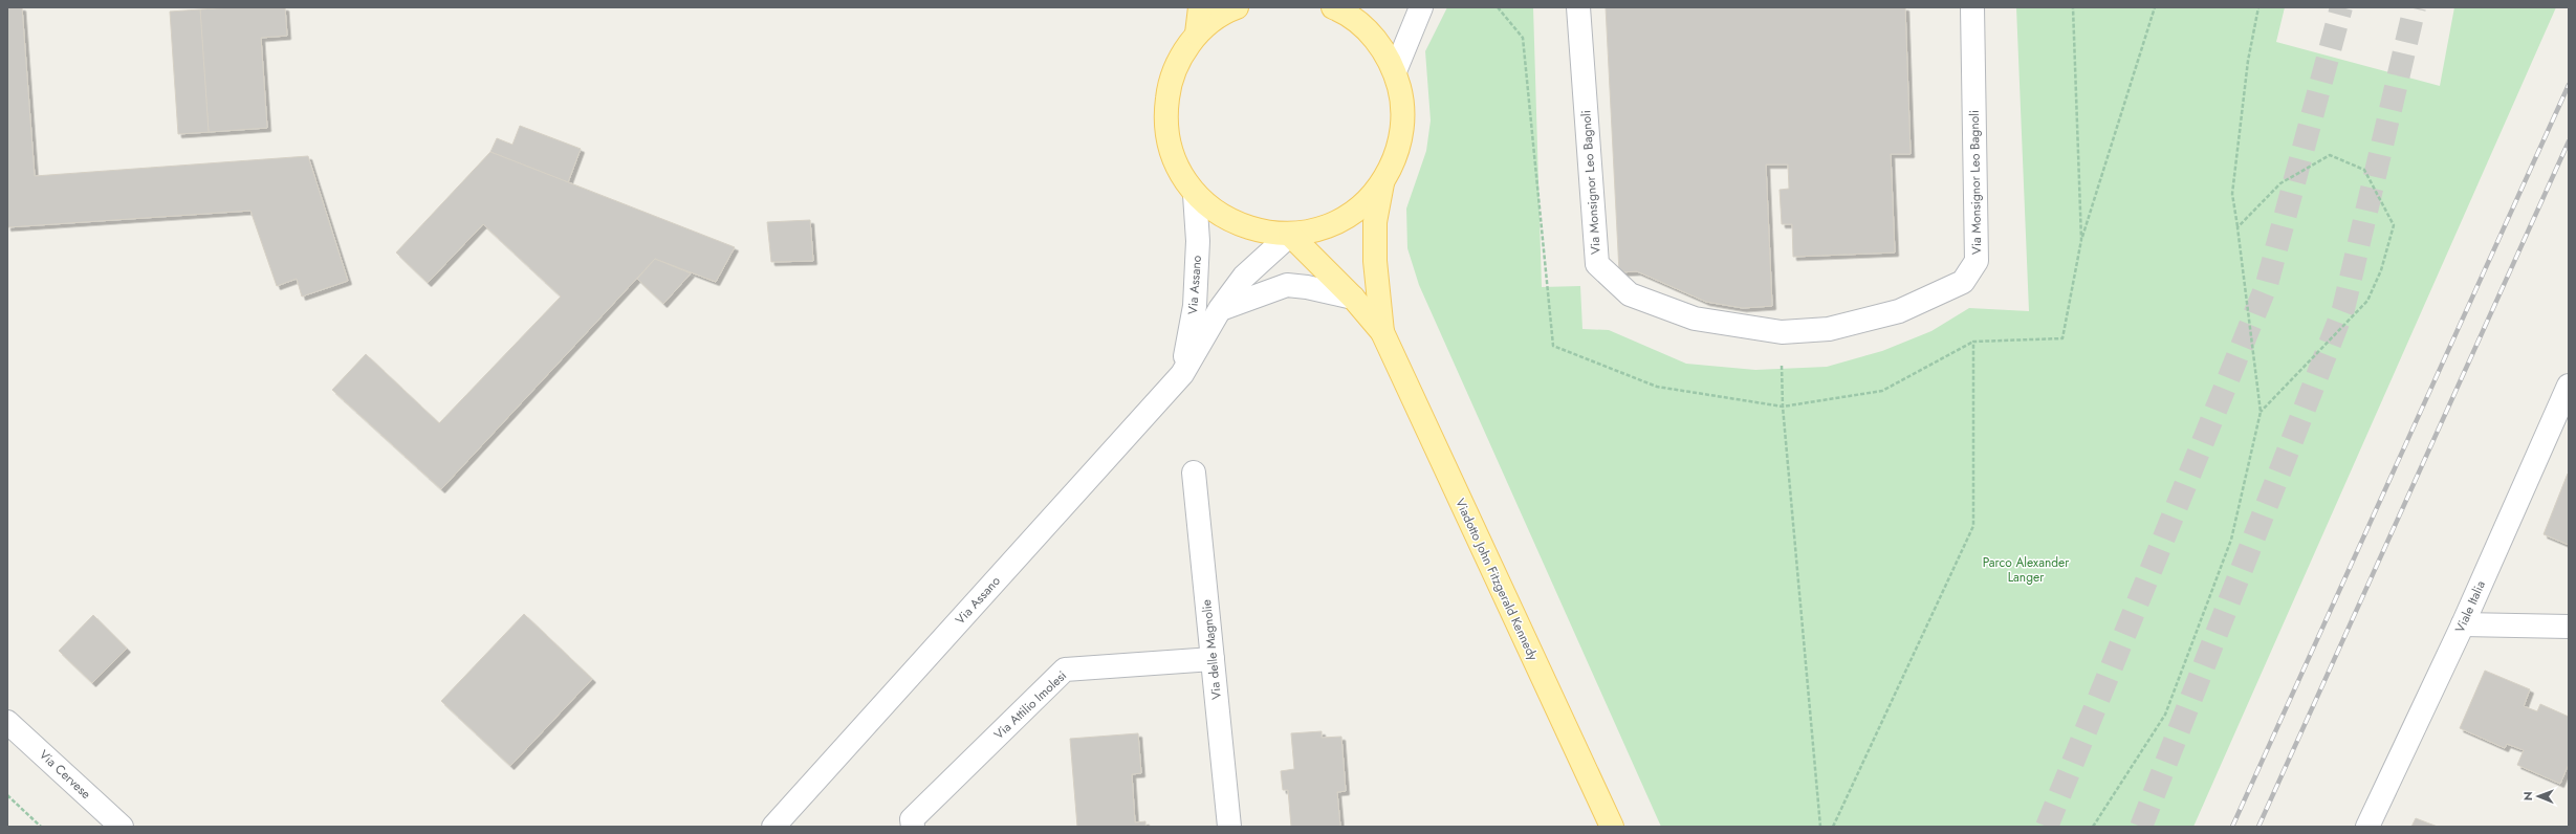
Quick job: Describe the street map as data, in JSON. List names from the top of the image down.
{
  "streets": {
    "main road": ["Viadotto John Fitzgerald Kennedy"],
    "street": [
      "Via Monsignor Leo Bagnoli",
      "Via Assano",
      "Viale Italia",
      "Via delle Magnolie",
      "Via Attilio Imolesi",
      "Via Cervese"
    ]
  },
  "crossings": [
    ["Via Assano", "Viadotto John Fitzgerald Kennedy"],
    ["Via delle Magnolie", "Via Attilio Imolesi"]
  ],
  "parks": ["Parco Alexander Langer"],
  "north": "left"
}
